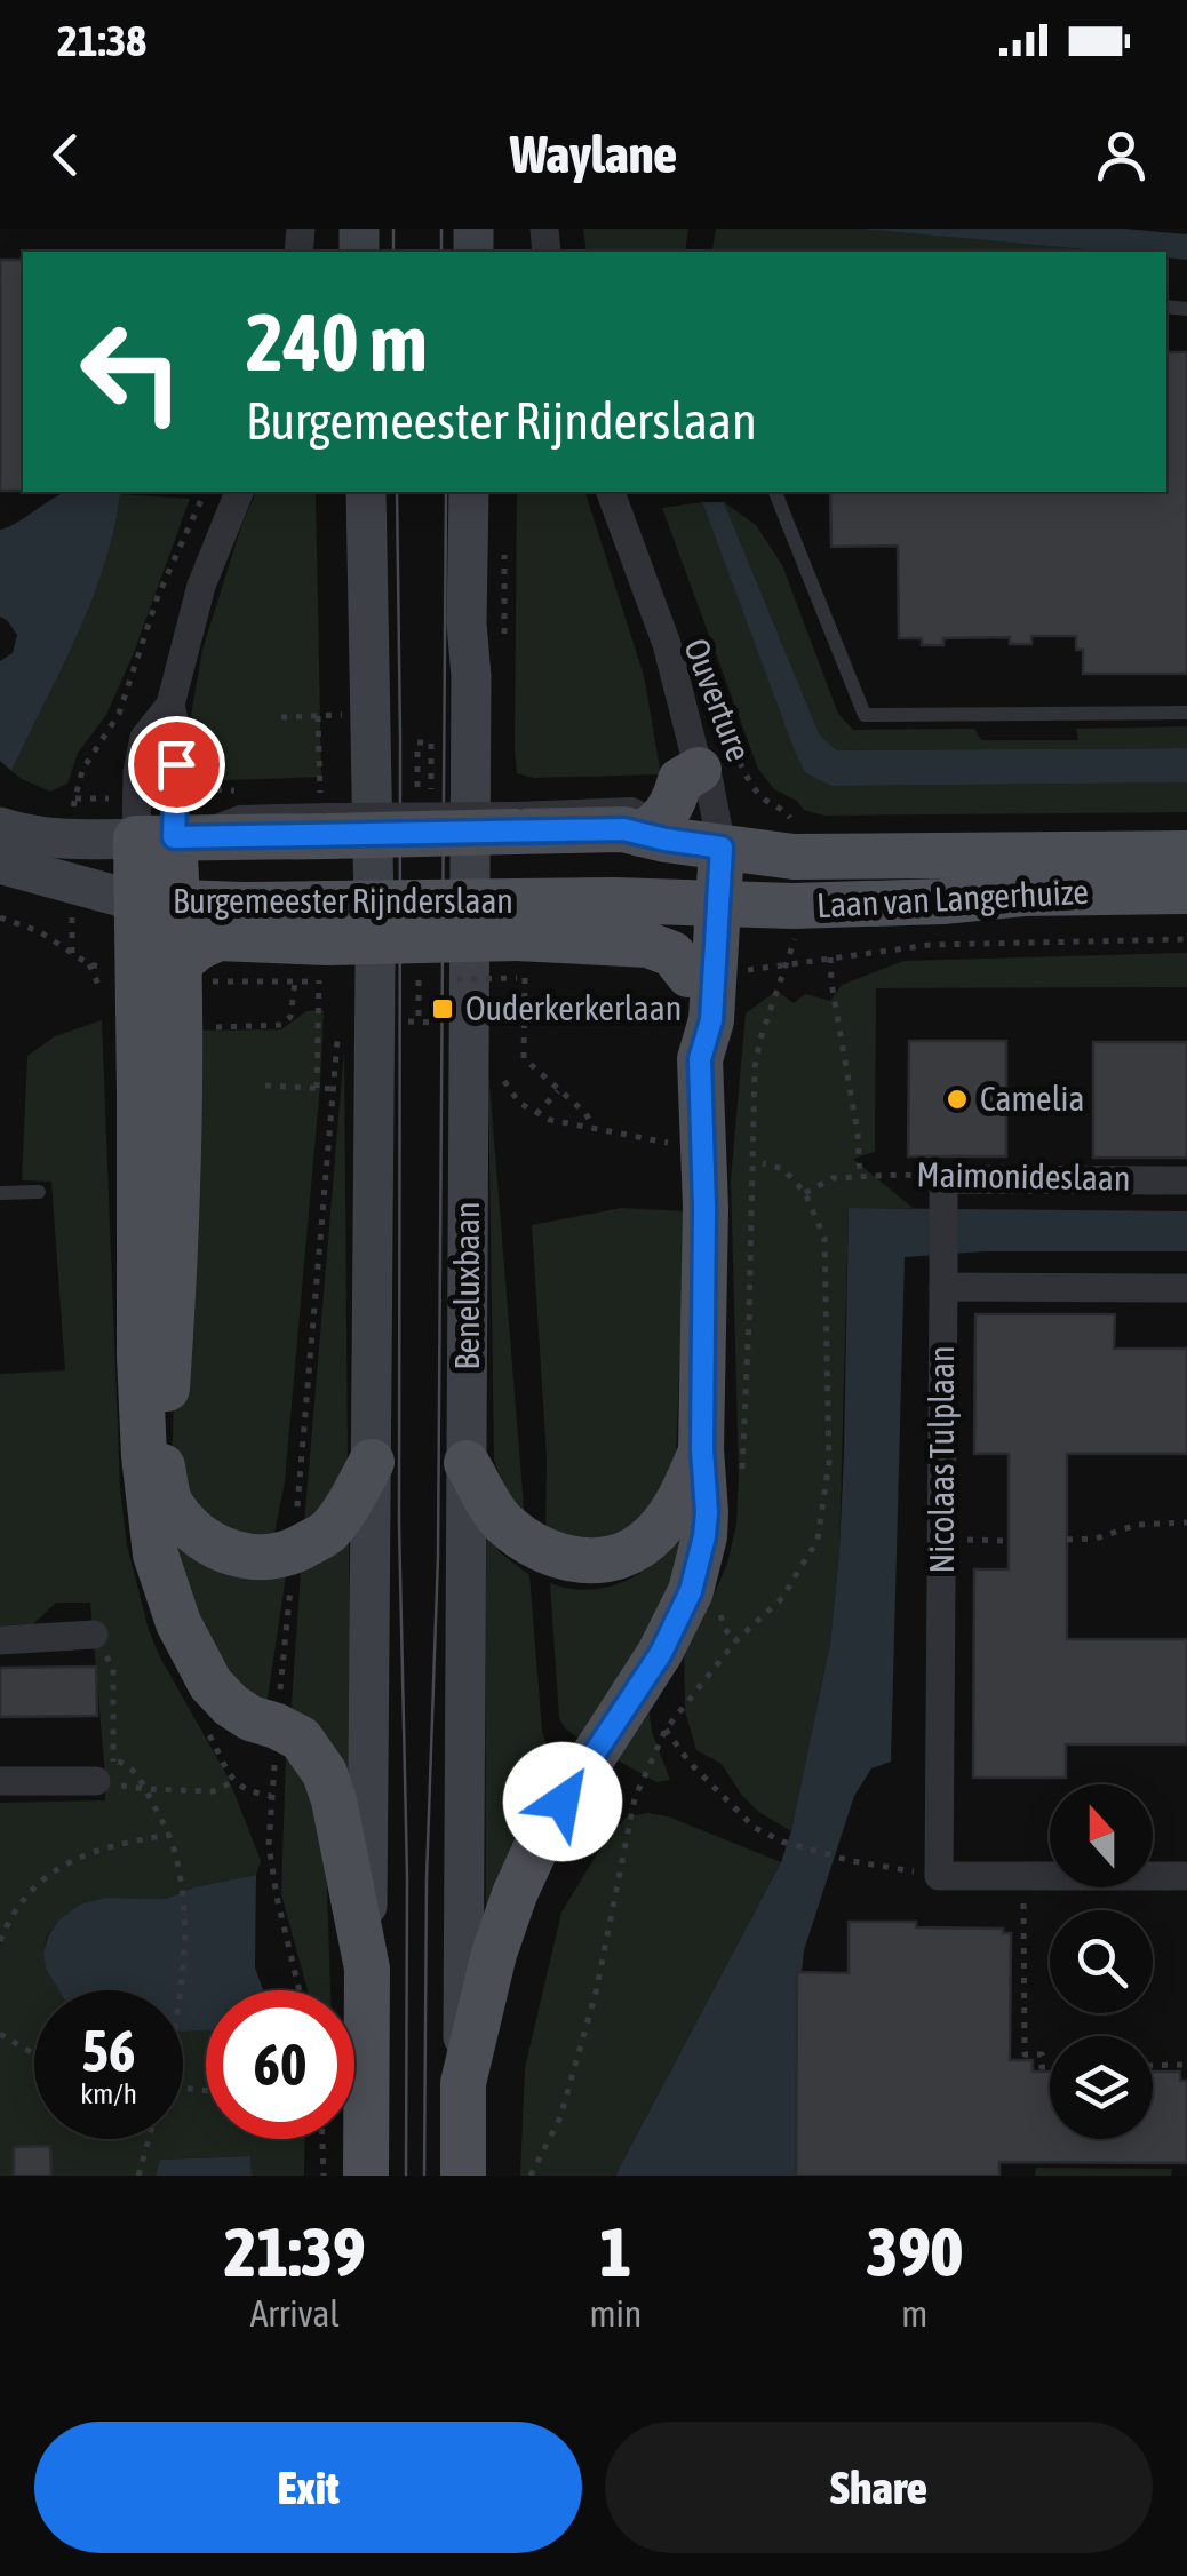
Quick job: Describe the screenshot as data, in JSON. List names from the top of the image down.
{
  "streets": {
    "main road": ["Laan van Langerhuize", "Burgemeester Rijnderslaan", "Beneluxbaan"],
    "street": ["Ouverture", "Maimonideslaan", "Nicolaas Tulplaan"]
  },
  "crossings": [
    ["Ouverture", "Laan van Langerhuize"],
    ["Ouverture", "Burgemeester Rijnderslaan"],
    ["Laan van Langerhuize", "Burgemeester Rijnderslaan"],
    ["Laan van Langerhuize", "Beneluxbaan"],
    ["Burgemeester Rijnderslaan", "Beneluxbaan"],
    ["Maimonideslaan", "Nicolaas Tulplaan"]
  ],
  "places": {
    "transit": ["Ouderkerkerlaan"],
    "other": ["Camelia"]
  },
  "north": "top",
  "page": {
    "status": "21:38",
    "header": "Waylane",
    "turn": ["240 m", "Burgemeester Rijnderslaan"],
    "speed": "56 km/h",
    "limit": "60",
    "eta": [
      "21:39",
      "Arrival",
      "1",
      "min",
      "390",
      "m"
    ],
    "buttons": ["Exit", "Share"]
  }
}
